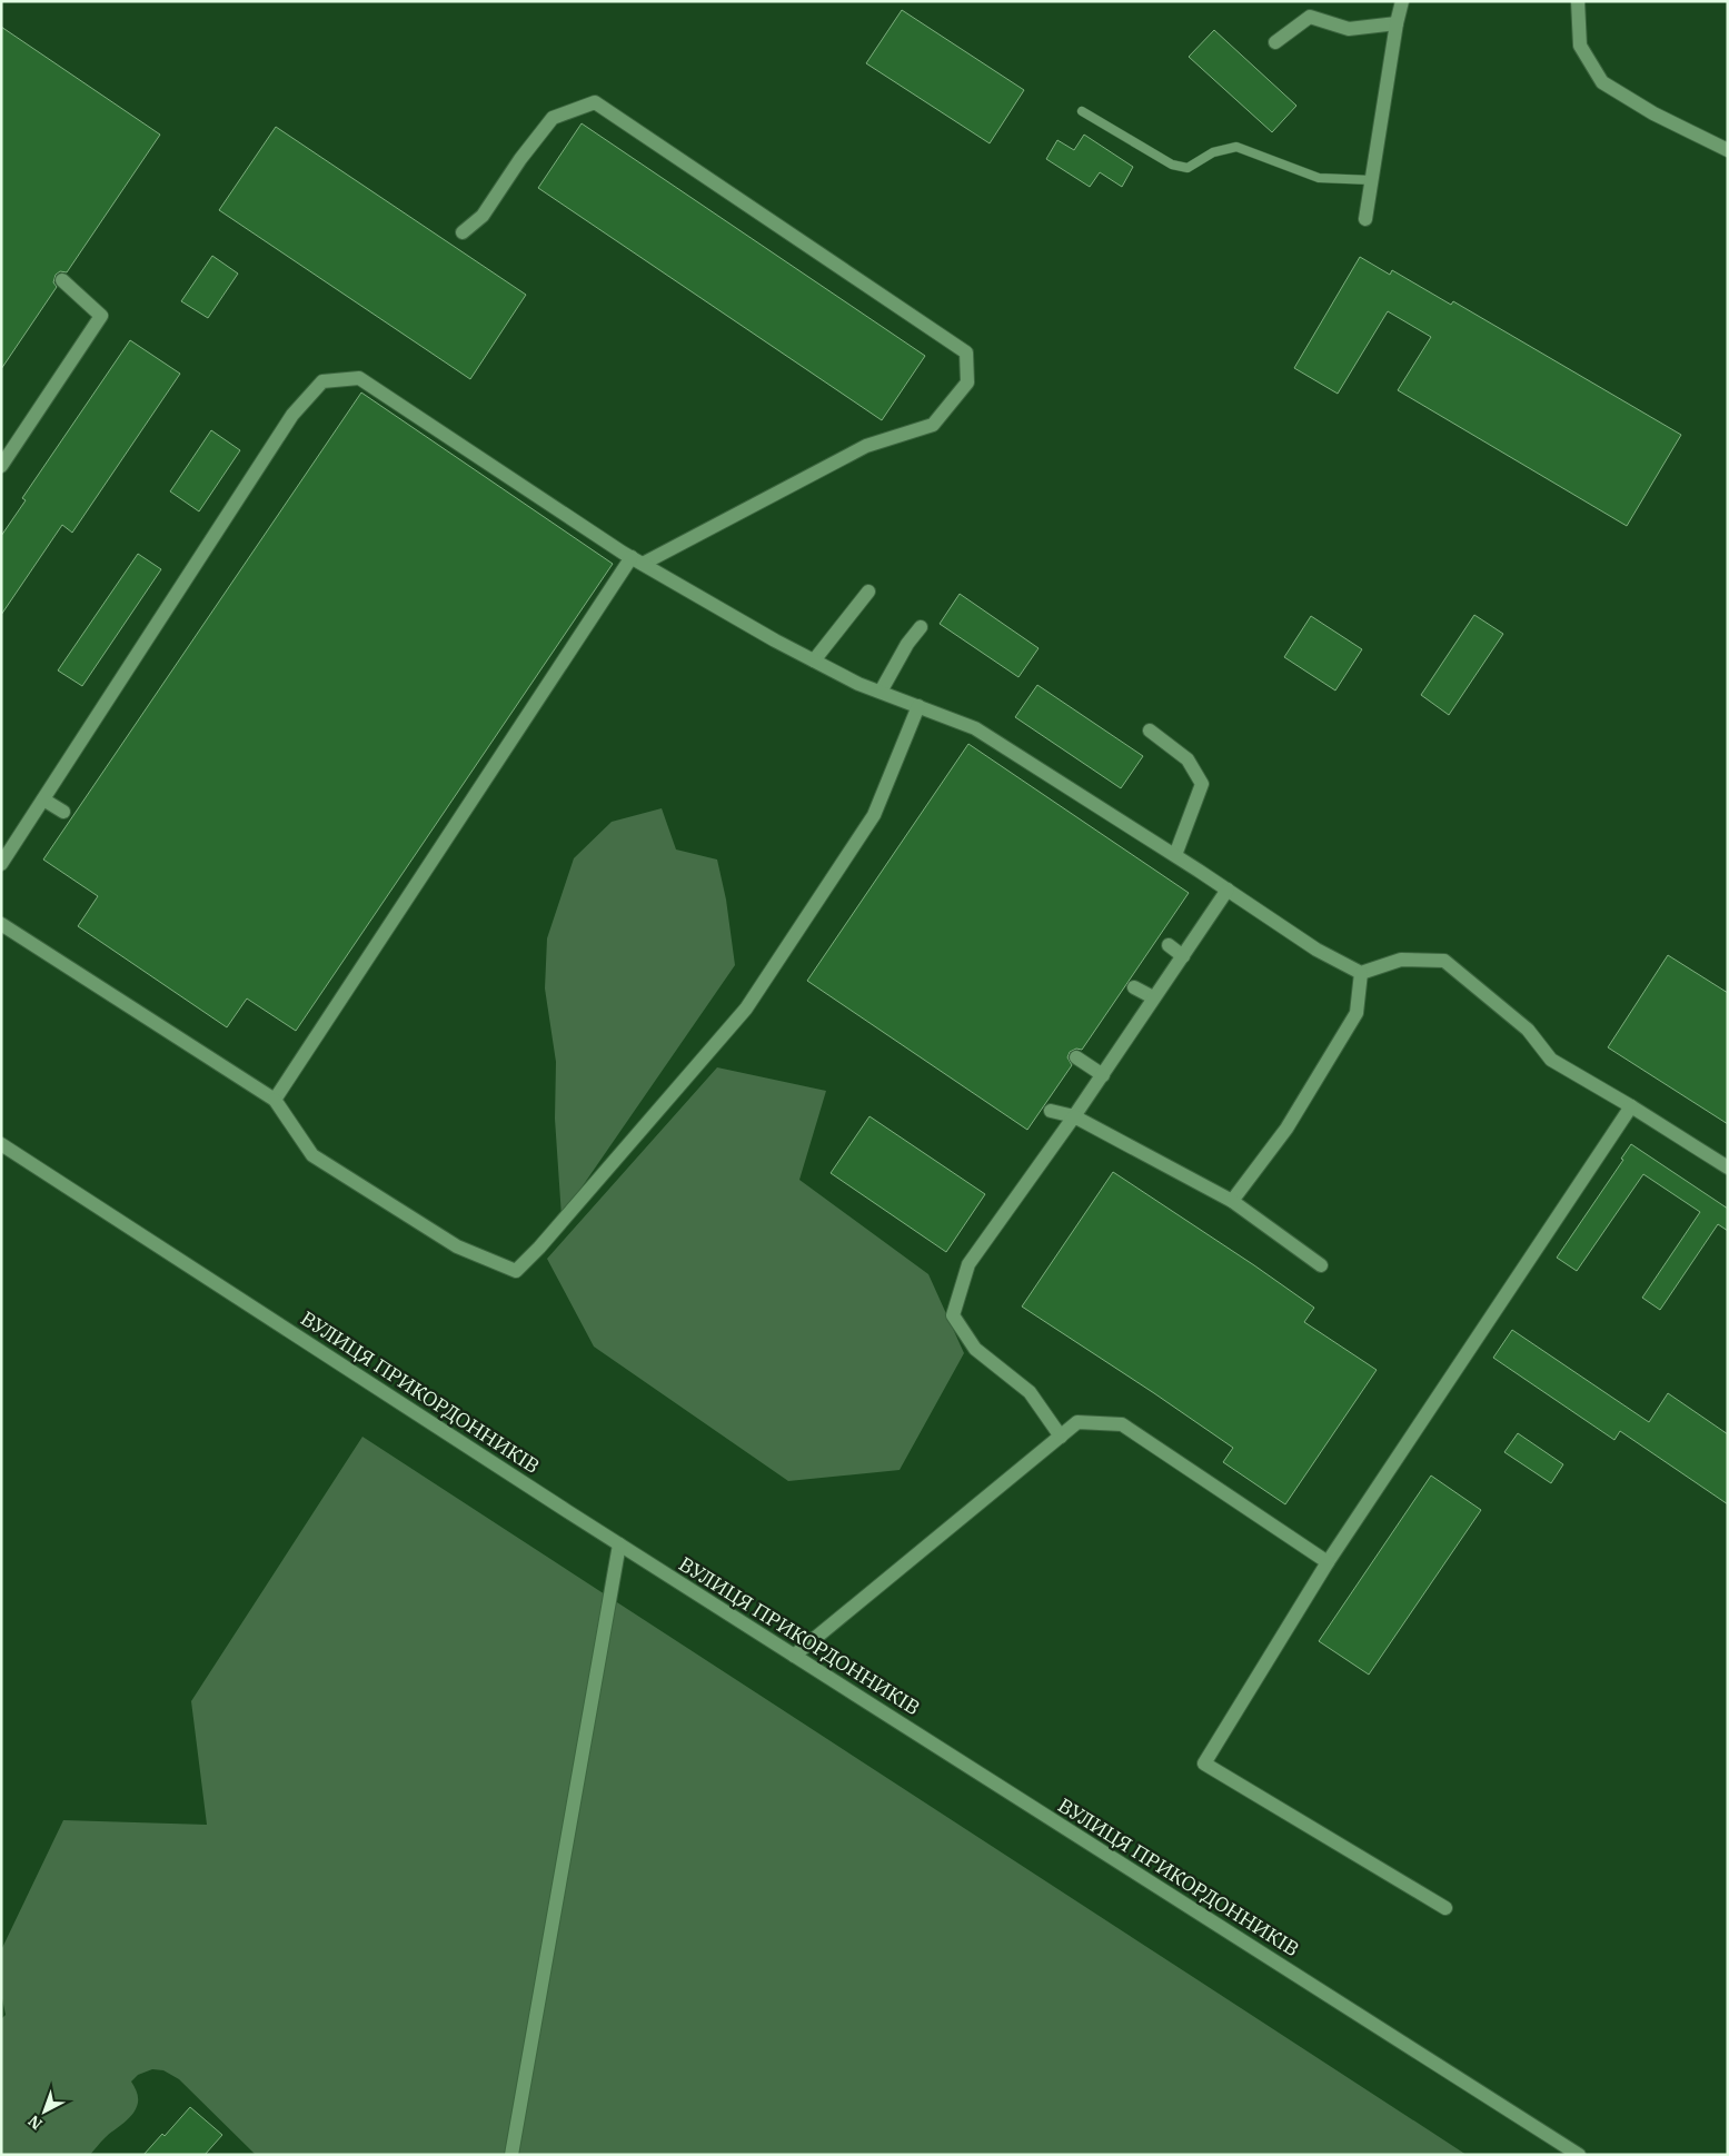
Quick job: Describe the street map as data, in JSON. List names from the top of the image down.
{
  "streets": {
    "street": ["ВУЛИЦЯ ПРИКОРДОННИКІВ"]
  },
  "north": "bottom left"
}
